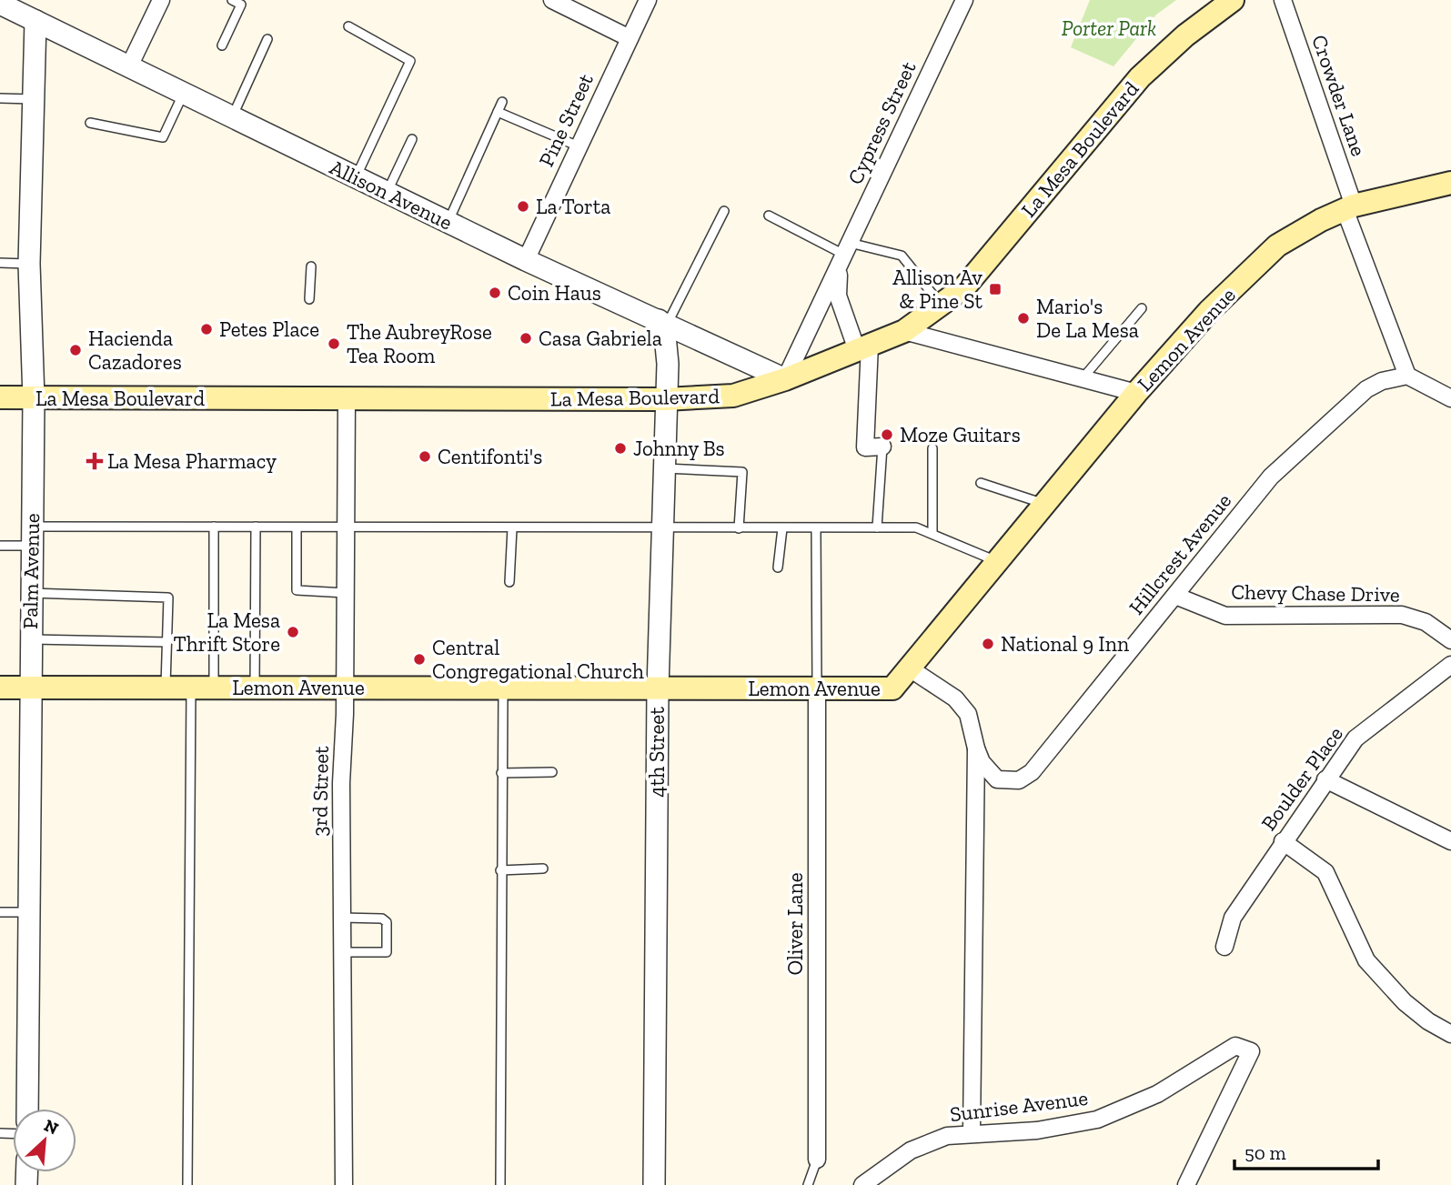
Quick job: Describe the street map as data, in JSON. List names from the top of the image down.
{
  "streets": {
    "main road": ["La Mesa Boulevard", "Lemon Avenue"],
    "street": [
      "Crowder Lane",
      "Pine Street",
      "Cypress Street",
      "Allison Avenue",
      "Hillcrest Avenue",
      "Palm Avenue",
      "Chevy Chase Drive",
      "4th Street",
      "Boulder Place",
      "3rd Street",
      "Oliver Lane",
      "Sunrise Avenue"
    ]
  },
  "crossings": [
    ["Crowder Lane", "Lemon Avenue"],
    ["Crowder Lane", "Hillcrest Avenue"],
    ["Pine Street", "Allison Avenue"],
    ["Cypress Street", "La Mesa Boulevard"],
    ["Cypress Street", "Allison Avenue"],
    ["La Mesa Boulevard", "Allison Avenue"],
    ["La Mesa Boulevard", "Palm Avenue"],
    ["La Mesa Boulevard", "4th Street"],
    ["La Mesa Boulevard", "3rd Street"],
    ["Allison Avenue", "Palm Avenue"],
    ["Allison Avenue", "4th Street"],
    ["Lemon Avenue", "Hillcrest Avenue"],
    ["Lemon Avenue", "Palm Avenue"],
    ["Lemon Avenue", "4th Street"],
    ["Lemon Avenue", "3rd Street"],
    ["Lemon Avenue", "Oliver Lane"],
    ["Hillcrest Avenue", "Chevy Chase Drive"],
    ["Hillcrest Avenue", "Sunrise Avenue"]
  ],
  "parks": ["Porter Park"],
  "places": {
    "other": [
      "La Torta",
      "Coin Haus",
      "Mario's De La Mesa",
      "Petes Place",
      "Casa Gabriela",
      "The AubreyRose Tea Room",
      "Hacienda Cazadores",
      "Moze Guitars",
      "Johnny Bs",
      "Centifonti's",
      "La Mesa Thrift Store",
      "National 9 Inn",
      "Central Congregational Church"
    ],
    "transit": ["Allison Av & Pine St"],
    "health": ["La Mesa Pharmacy"]
  },
  "scale_bar": "50 m",
  "north": "top right"
}
